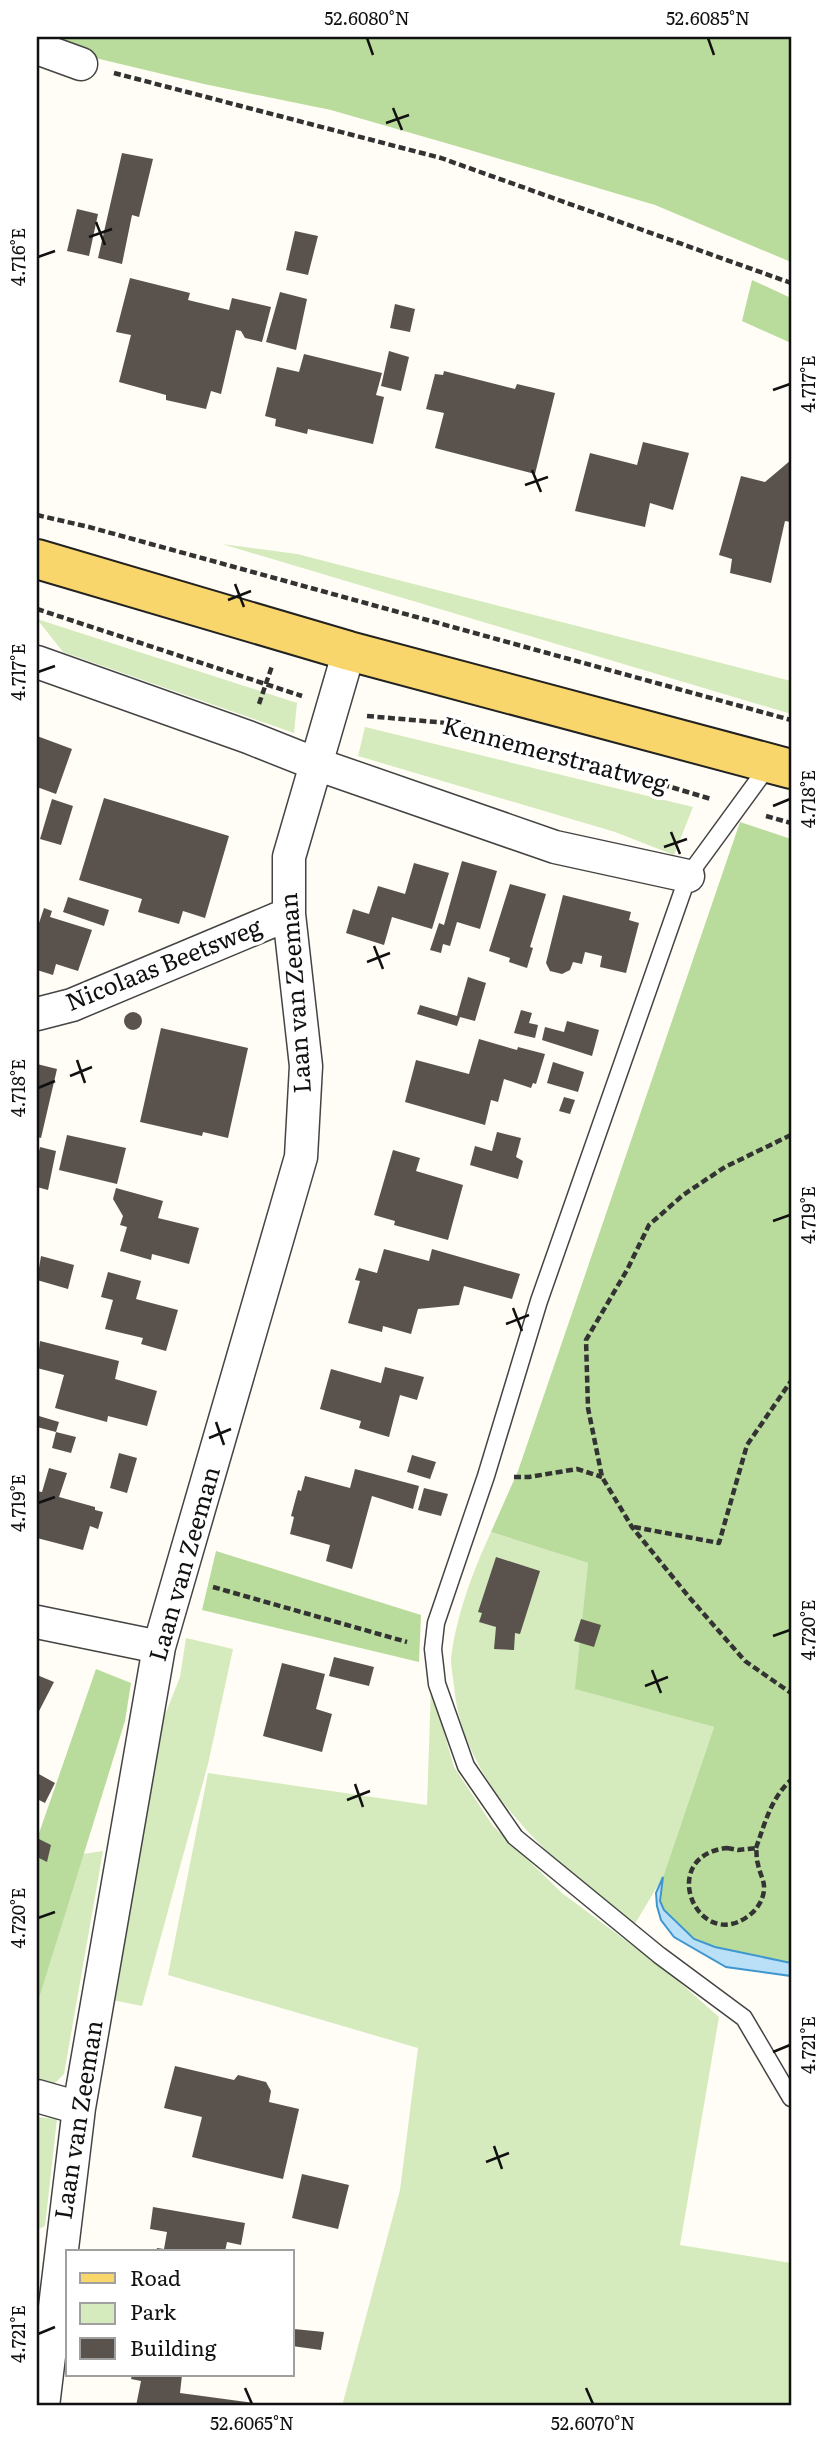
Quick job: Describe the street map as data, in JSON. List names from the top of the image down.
{
  "streets": {
    "main road": ["Kennemerstraatweg"],
    "street": ["Nicolaas Beetsweg", "Laan van Zeeman"]
  },
  "crossings": [
    ["Kennemerstraatweg", "Laan van Zeeman"],
    ["Nicolaas Beetsweg", "Laan van Zeeman"]
  ],
  "legend": ["Road", "Park", "Building"],
  "coordinates": [
    "52.6080°N",
    "52.6085°N",
    "4.716°E",
    "4.717°E",
    "4.718°E",
    "4.719°E",
    "4.720°E",
    "4.721°E",
    "52.6065°N",
    "52.6070°N"
  ]
}
